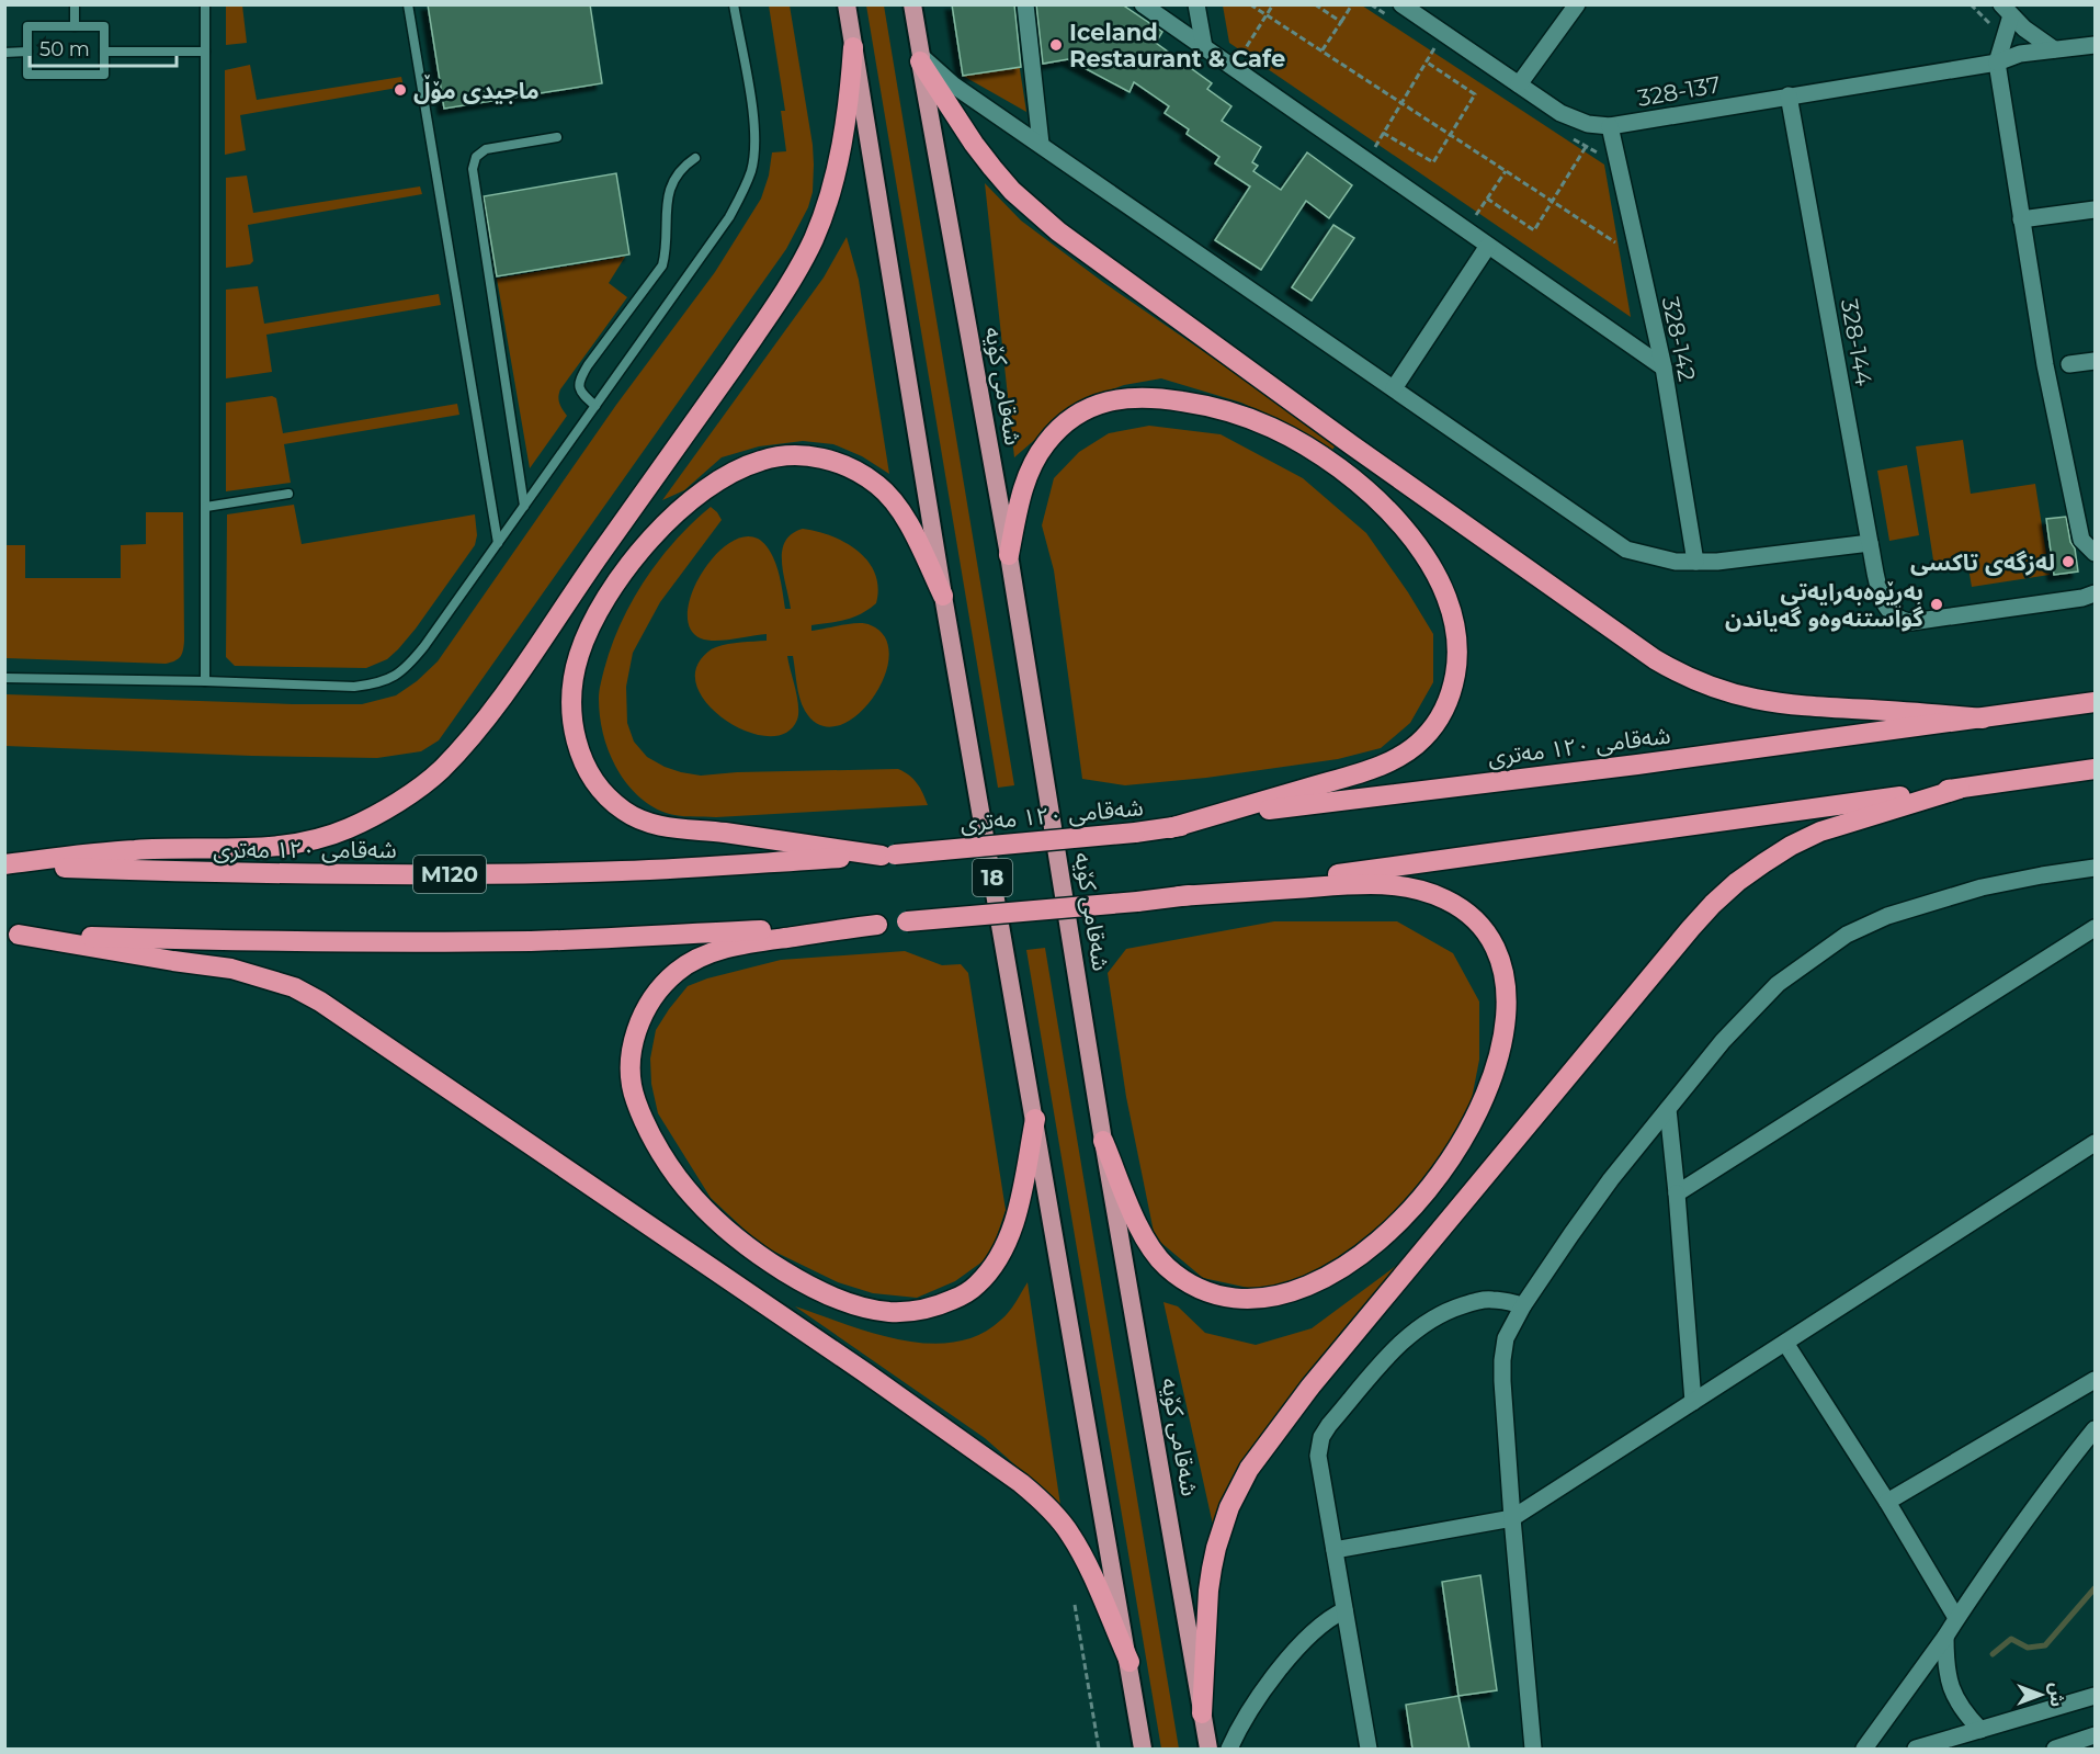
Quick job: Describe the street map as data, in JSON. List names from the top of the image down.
{
  "streets": {
    "highway": [
      "شەقامی کۆیە",
      "شەقامی ١٢٠ مەتری",
      "M120",
      "18"
    ],
    "street": ["328-137", "328-142", "328-144"]
  },
  "crossings": [
    ["328-137", "328-142"],
    ["328-137", "328-144"]
  ],
  "places": [
    "Iceland Restaurant & Cafe",
    "ماجیدی مۆڵ",
    "لەزگەی تاکسی",
    "بەڕێوەبەرایەتی گواستنەوەو گەیاندن"
  ],
  "scale_bar": "50 m",
  "north": "right"
}
